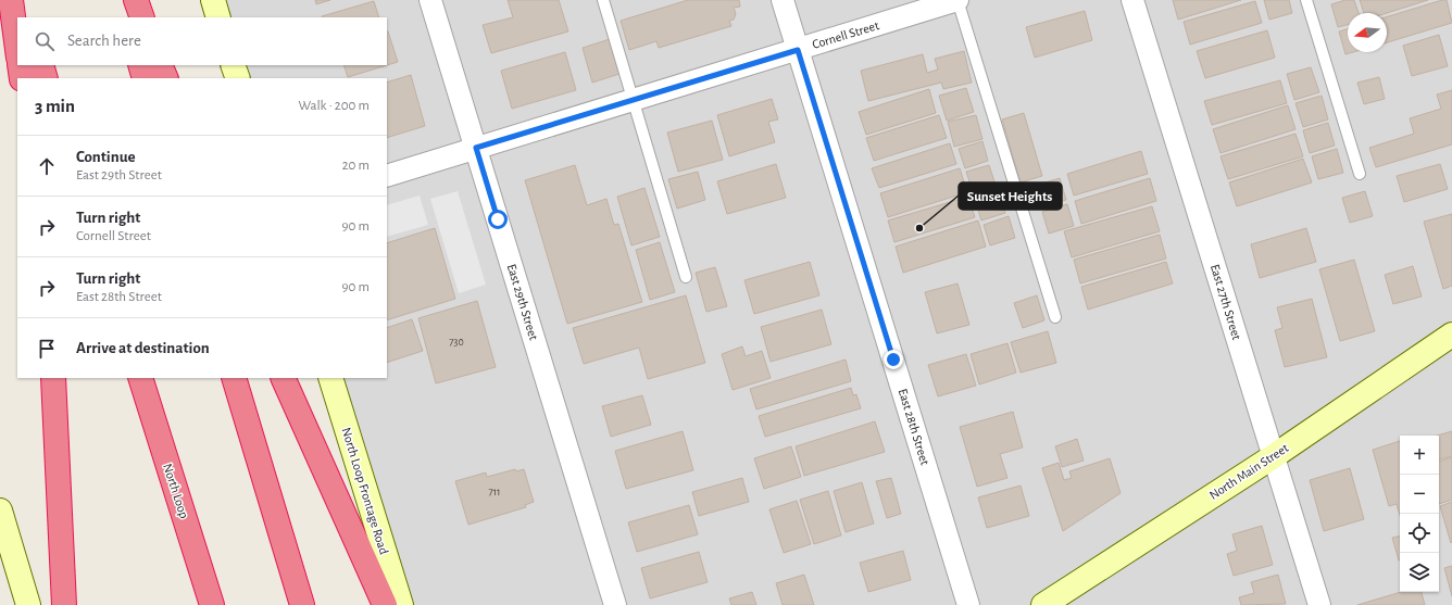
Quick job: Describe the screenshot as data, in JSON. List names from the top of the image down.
{
  "streets": {
    "highway": ["North Loop"],
    "main road": ["North Main Street", "North Loop Frontage Road"],
    "street": [
      "Cornell Street",
      "East 29th Street",
      "East 27th Street",
      "East 28th Street"
    ]
  },
  "crossings": [
    ["Cornell Street", "East 29th Street"],
    ["Cornell Street", "East 28th Street"],
    ["East 27th Street", "North Main Street"]
  ],
  "places": ["Sunset Heights"],
  "house_numbers": ["730", "711"],
  "north": "left",
  "page": {
    "search": "Search here",
    "heading": ["3 min", "Walk · 200 m"],
    "list": [
      ["Continue", "East 29th Street", "20 m"],
      ["Turn right", "Cornell Street", "90 m"],
      ["Turn right", "East 28th Street", "90 m"],
      "Arrive at destination"
    ],
    "map_buttons": ["+", "−"]
  }
}
